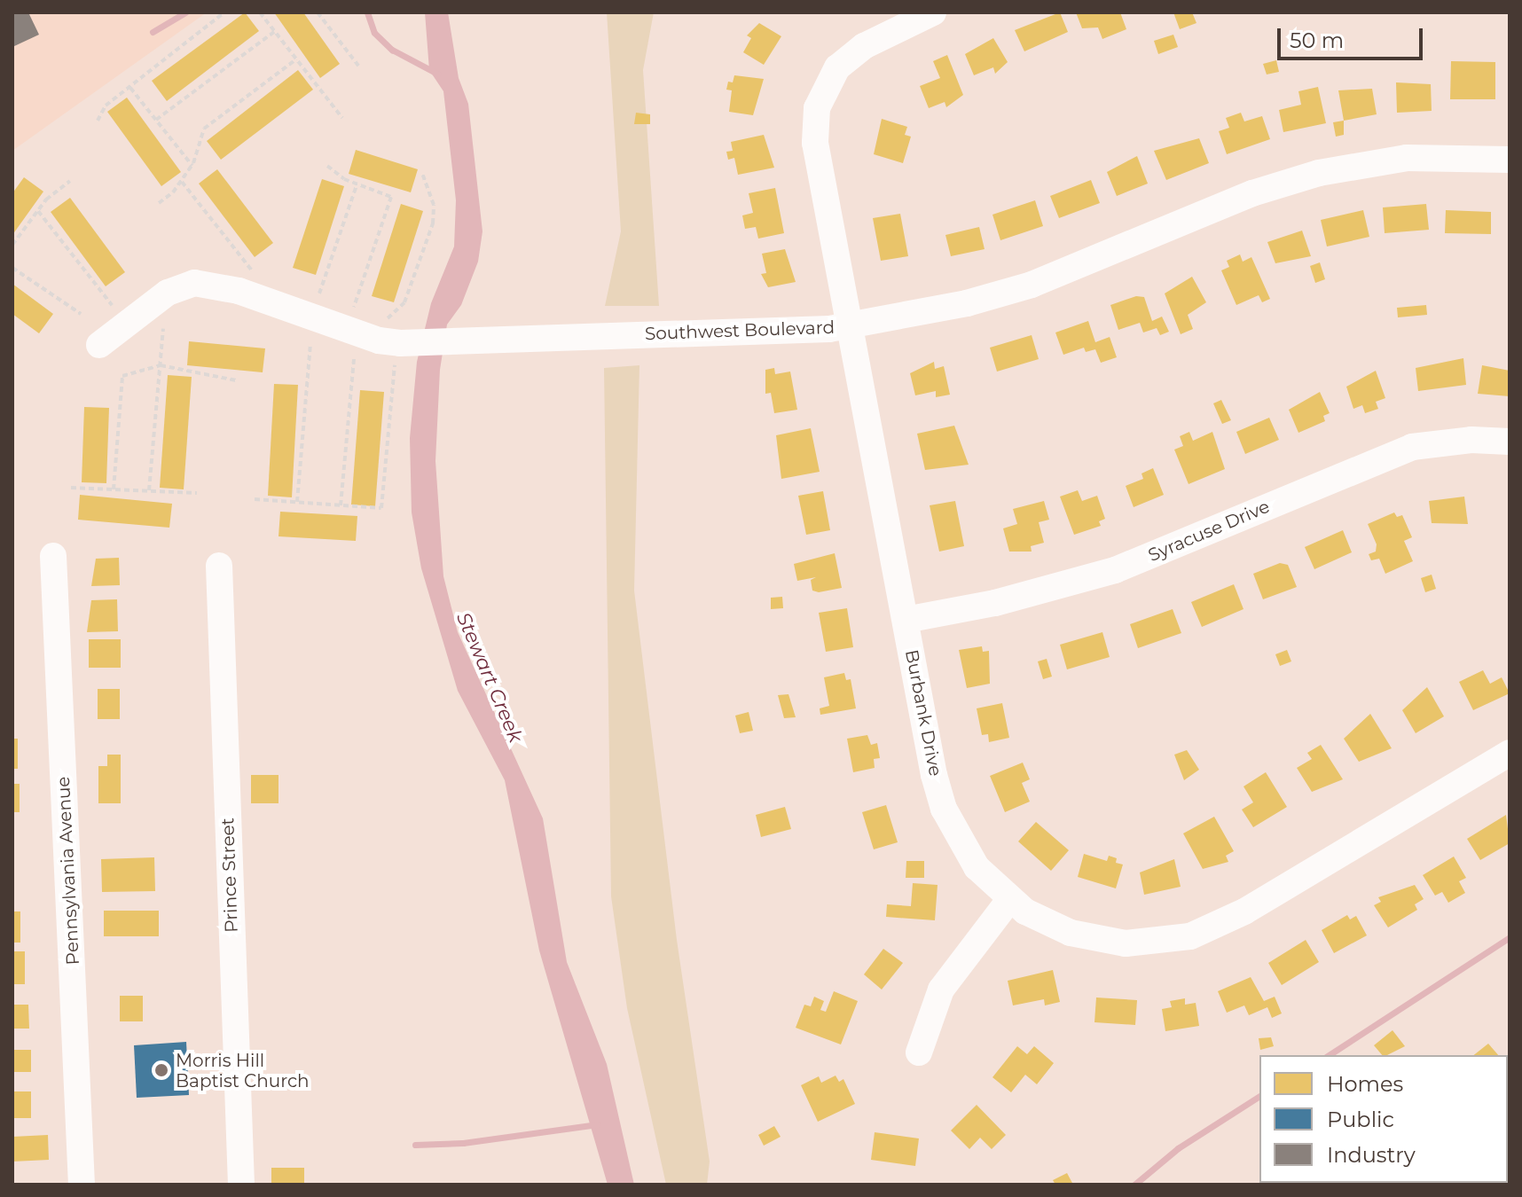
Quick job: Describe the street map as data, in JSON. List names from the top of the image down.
{
  "streets": {
    "street": [
      "Southwest Boulevard",
      "Syracuse Drive",
      "Burbank Drive",
      "Pennsylvania Avenue",
      "Prince Street"
    ]
  },
  "crossings": [
    ["Southwest Boulevard", "Burbank Drive"],
    ["Syracuse Drive", "Burbank Drive"]
  ],
  "water": ["Stewart Creek"],
  "places": ["Morris Hill Baptist Church"],
  "legend": ["Homes", "Public", "Industry"],
  "scale_bar": "50 m"
}
